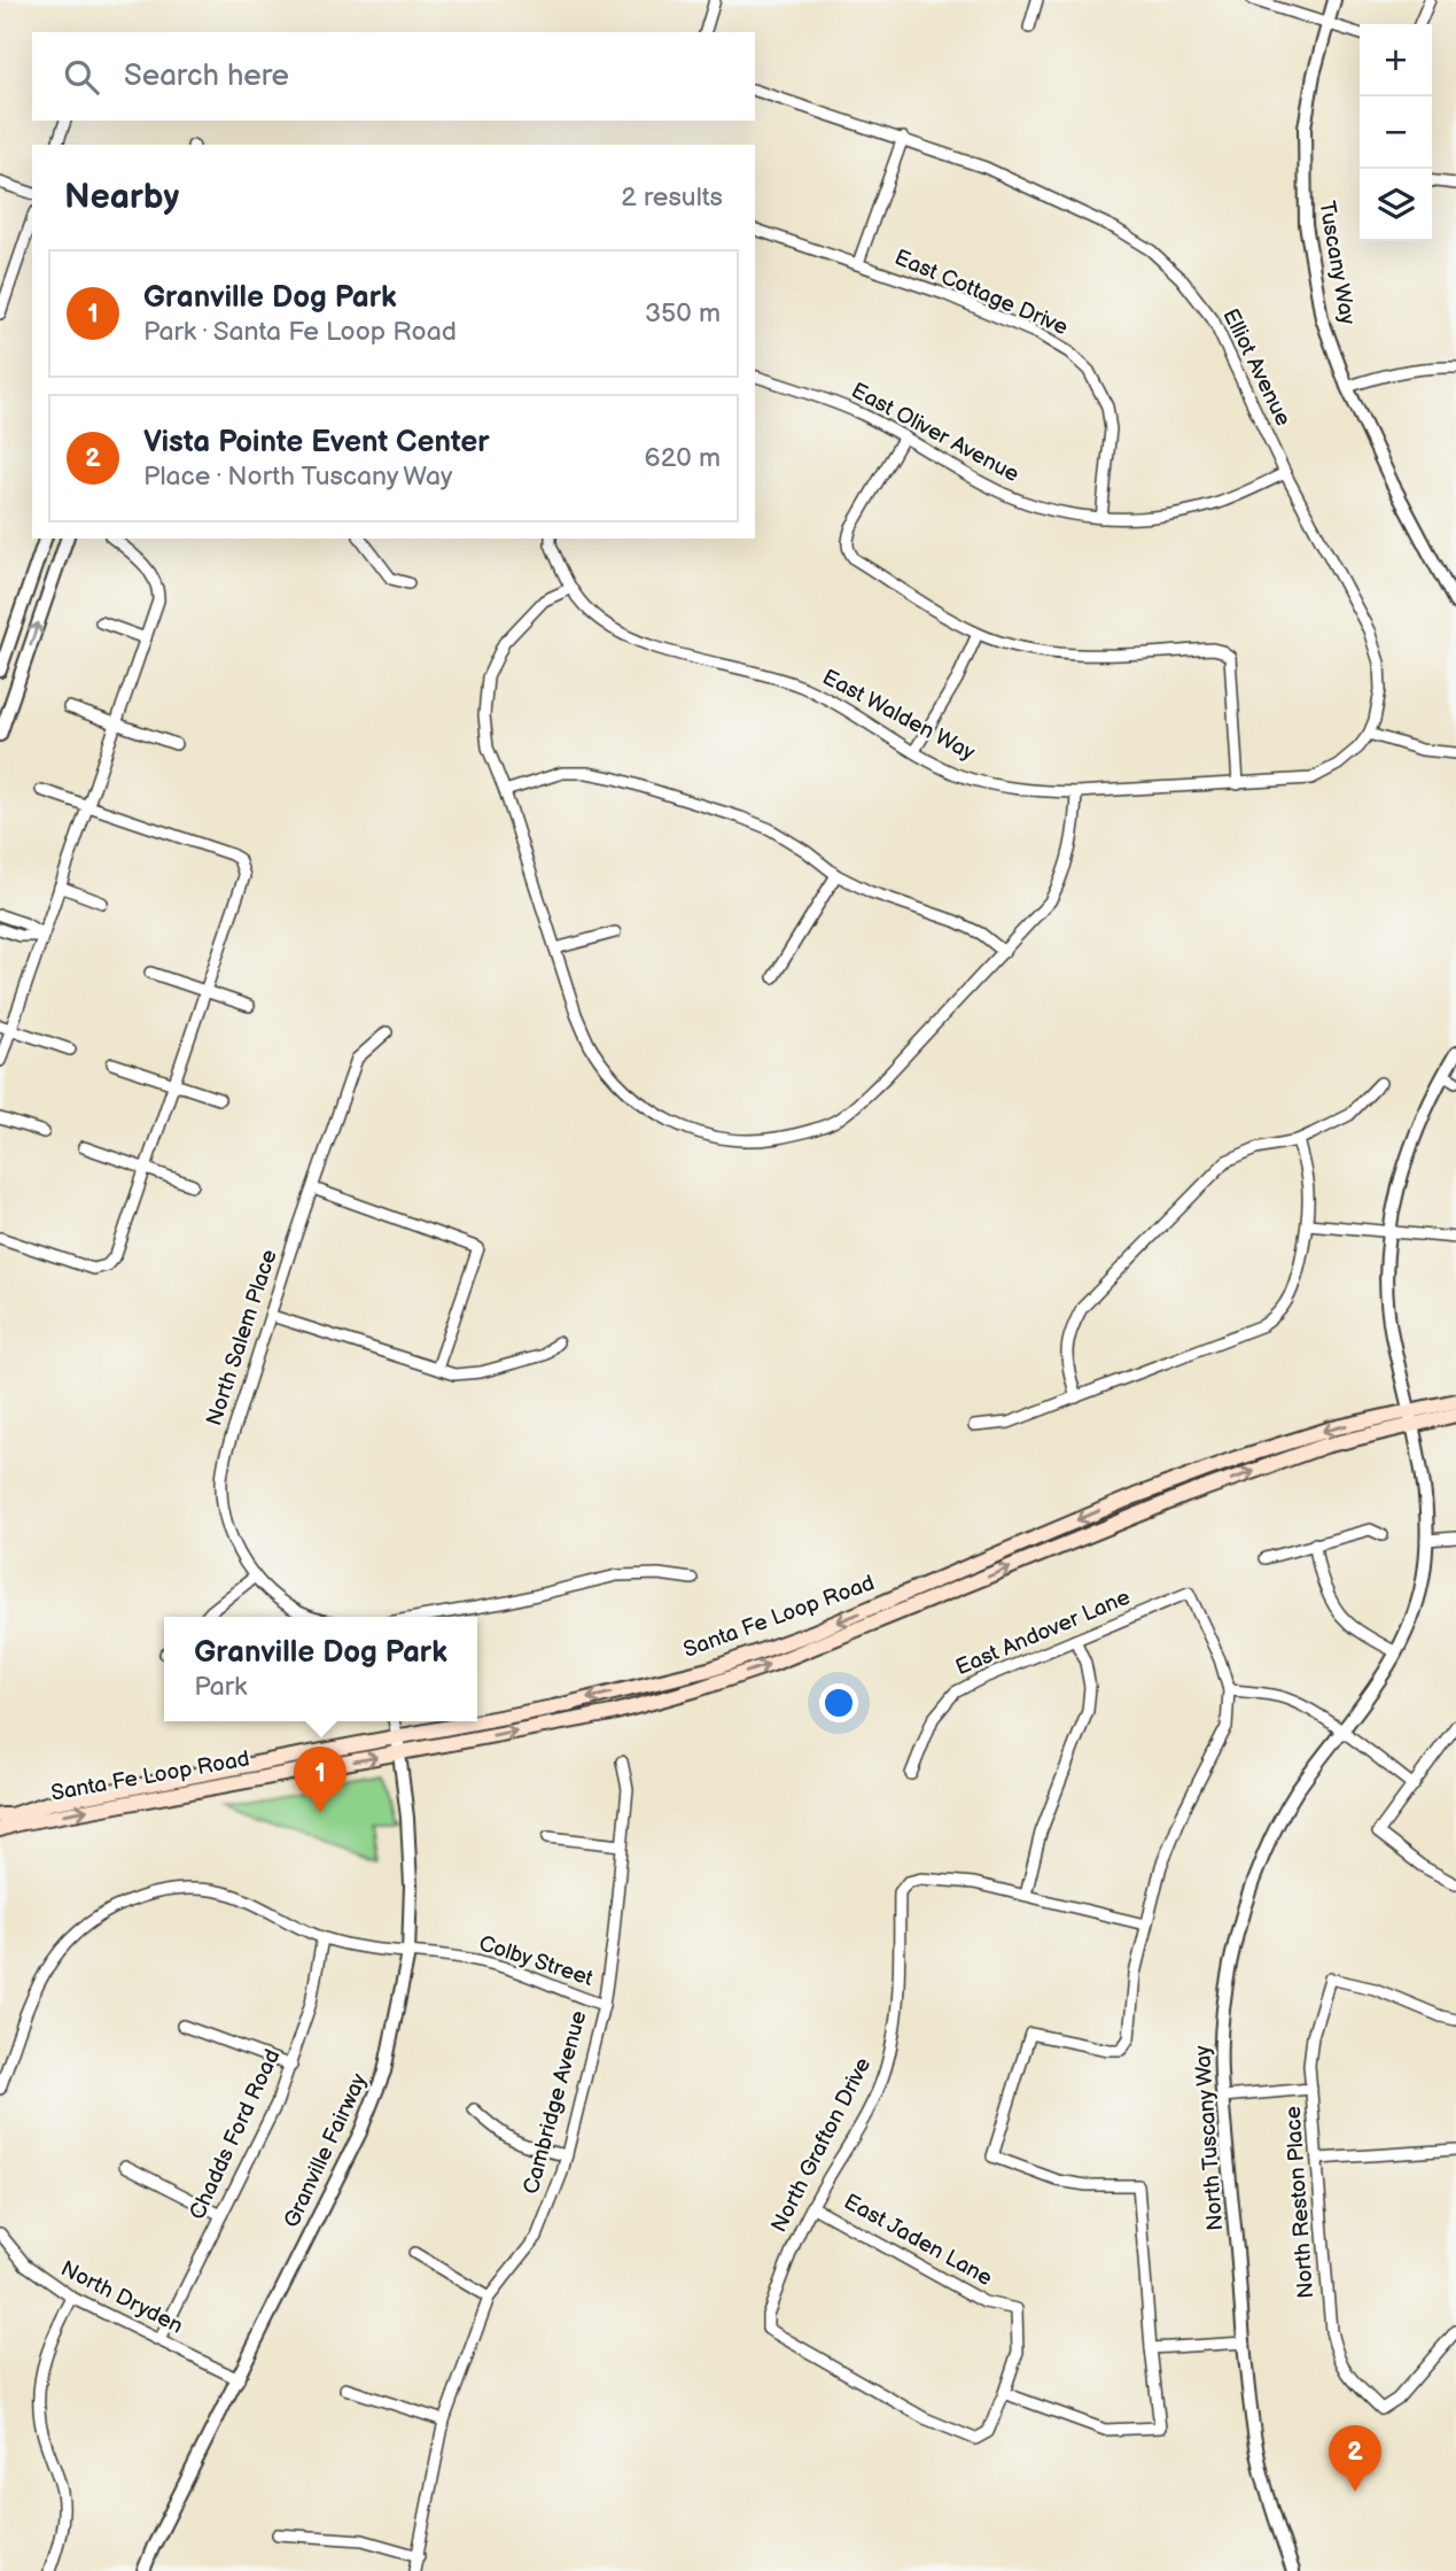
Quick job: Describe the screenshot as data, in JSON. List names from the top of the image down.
{
  "streets": {
    "main road": ["Santa Fe Loop Road"],
    "street": [
      "Tuscany Way",
      "East Cottage Drive",
      "Elliot Avenue",
      "East Oliver Avenue",
      "East Walden Way",
      "North Salem Place",
      "East Andover Lane",
      "Colby Street",
      "Cambridge Avenue",
      "Chadds Ford Road",
      "North Tuscany Way",
      "North Grafton Drive",
      "Granville Fairway",
      "North Reston Place",
      "East Jaden Lane",
      "North Dryden"
    ]
  },
  "crossings": [
    ["East Cottage Drive", "East Oliver Avenue"],
    ["Elliot Avenue", "East Oliver Avenue"],
    ["Elliot Avenue", "East Walden Way"],
    ["Santa Fe Loop Road", "North Tuscany Way"],
    ["Santa Fe Loop Road", "Granville Fairway"],
    ["Colby Street", "Cambridge Avenue"],
    ["Colby Street", "Granville Fairway"],
    ["Chadds Ford Road", "North Dryden"],
    ["North Grafton Drive", "East Jaden Lane"],
    ["Granville Fairway", "North Dryden"]
  ],
  "page": {
    "map_buttons": ["+", "−"],
    "search": "Search here",
    "heading": ["Nearby", "2 results"],
    "list": [
      {
        "mark": "1",
        "name": "Granville Dog Park",
        "note": "Park · Santa Fe Loop Road",
        "value": "350 m"
      },
      {
        "mark": "2",
        "name": "Vista Pointe Event Center",
        "note": "Place · North Tuscany Way",
        "value": "620 m"
      }
    ],
    "popup": ["Granville Dog Park", "Park"],
    "pins": ["1", "2"]
  }
}
